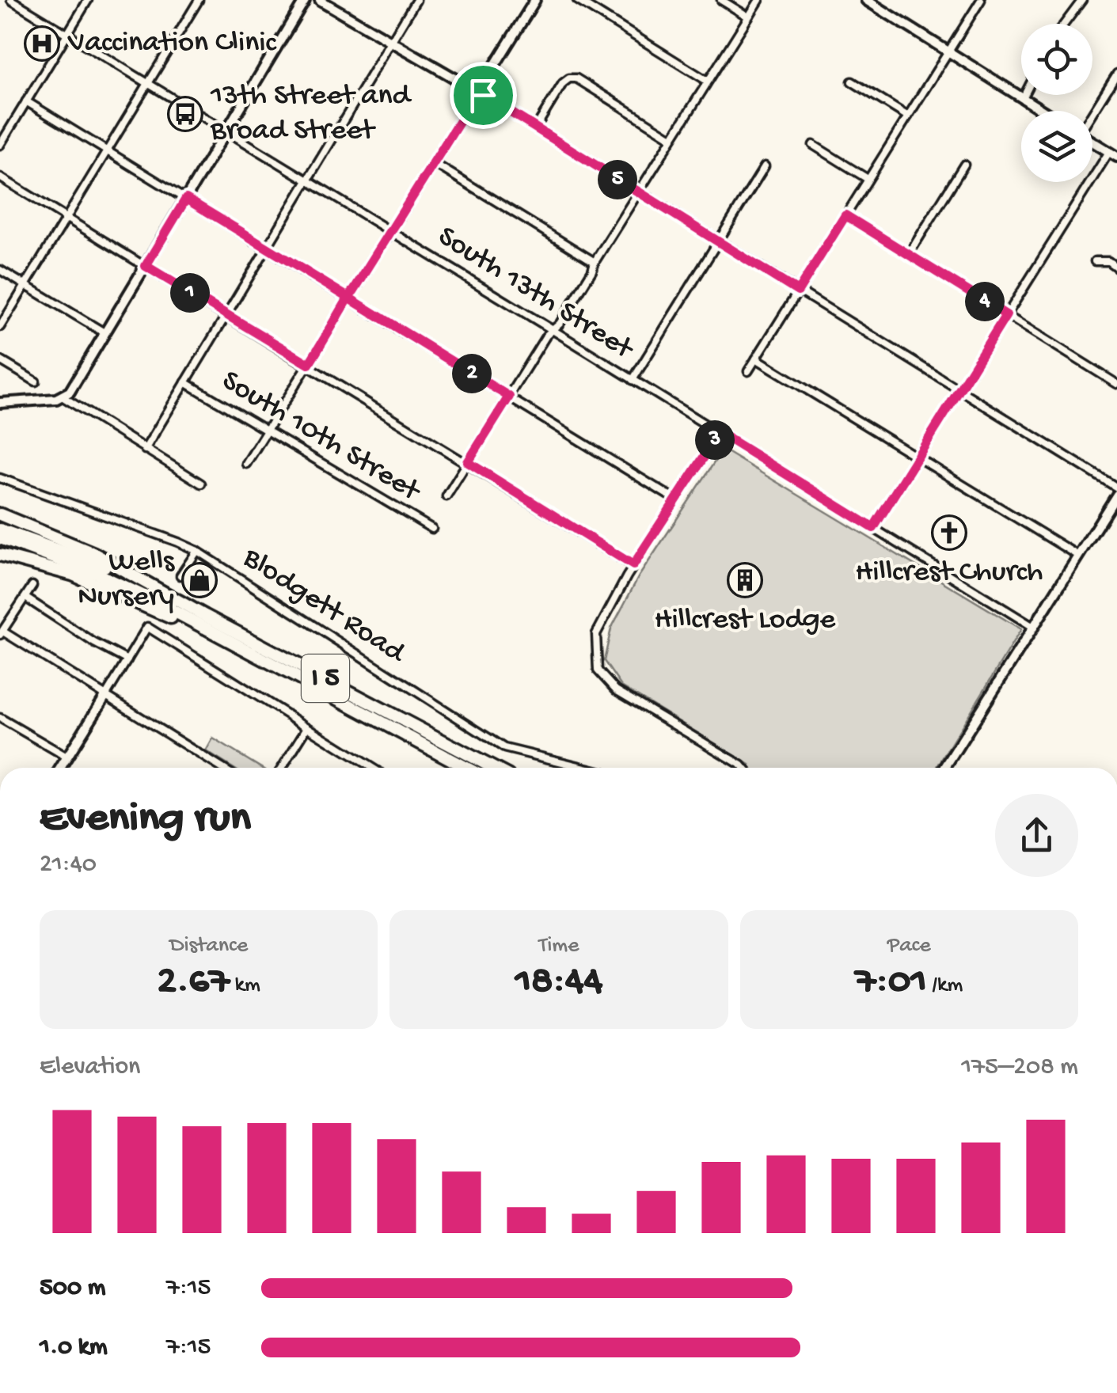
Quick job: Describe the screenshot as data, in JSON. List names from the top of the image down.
{
  "streets": {
    "highway": ["I 5"],
    "street": ["South 13th Street", "South 10th Street", "Blodgett Road"]
  },
  "places": {
    "hospital": ["Vaccination Clinic"],
    "bus stop": ["13th Street and Broad Street"],
    "church": ["Hillcrest Church"],
    "shop": ["Wells Nursery"],
    "building": ["Hillcrest Lodge"]
  },
  "page": {
    "pins": [
      "5",
      "1",
      "4",
      "2",
      "3"
    ],
    "heading": ["Evening run", "21:40"],
    "stats": [
      ["Distance", "2.67 km"],
      ["Time", "18:44"],
      ["Pace", "7:01 /km"]
    ],
    "chart": ["Elevation", "175–208 m"],
    "list": [
      {
        "name": "500 m",
        "note": "7:15"
      },
      {
        "name": "1.0 km",
        "note": "7:15"
      }
    ]
  }
}
